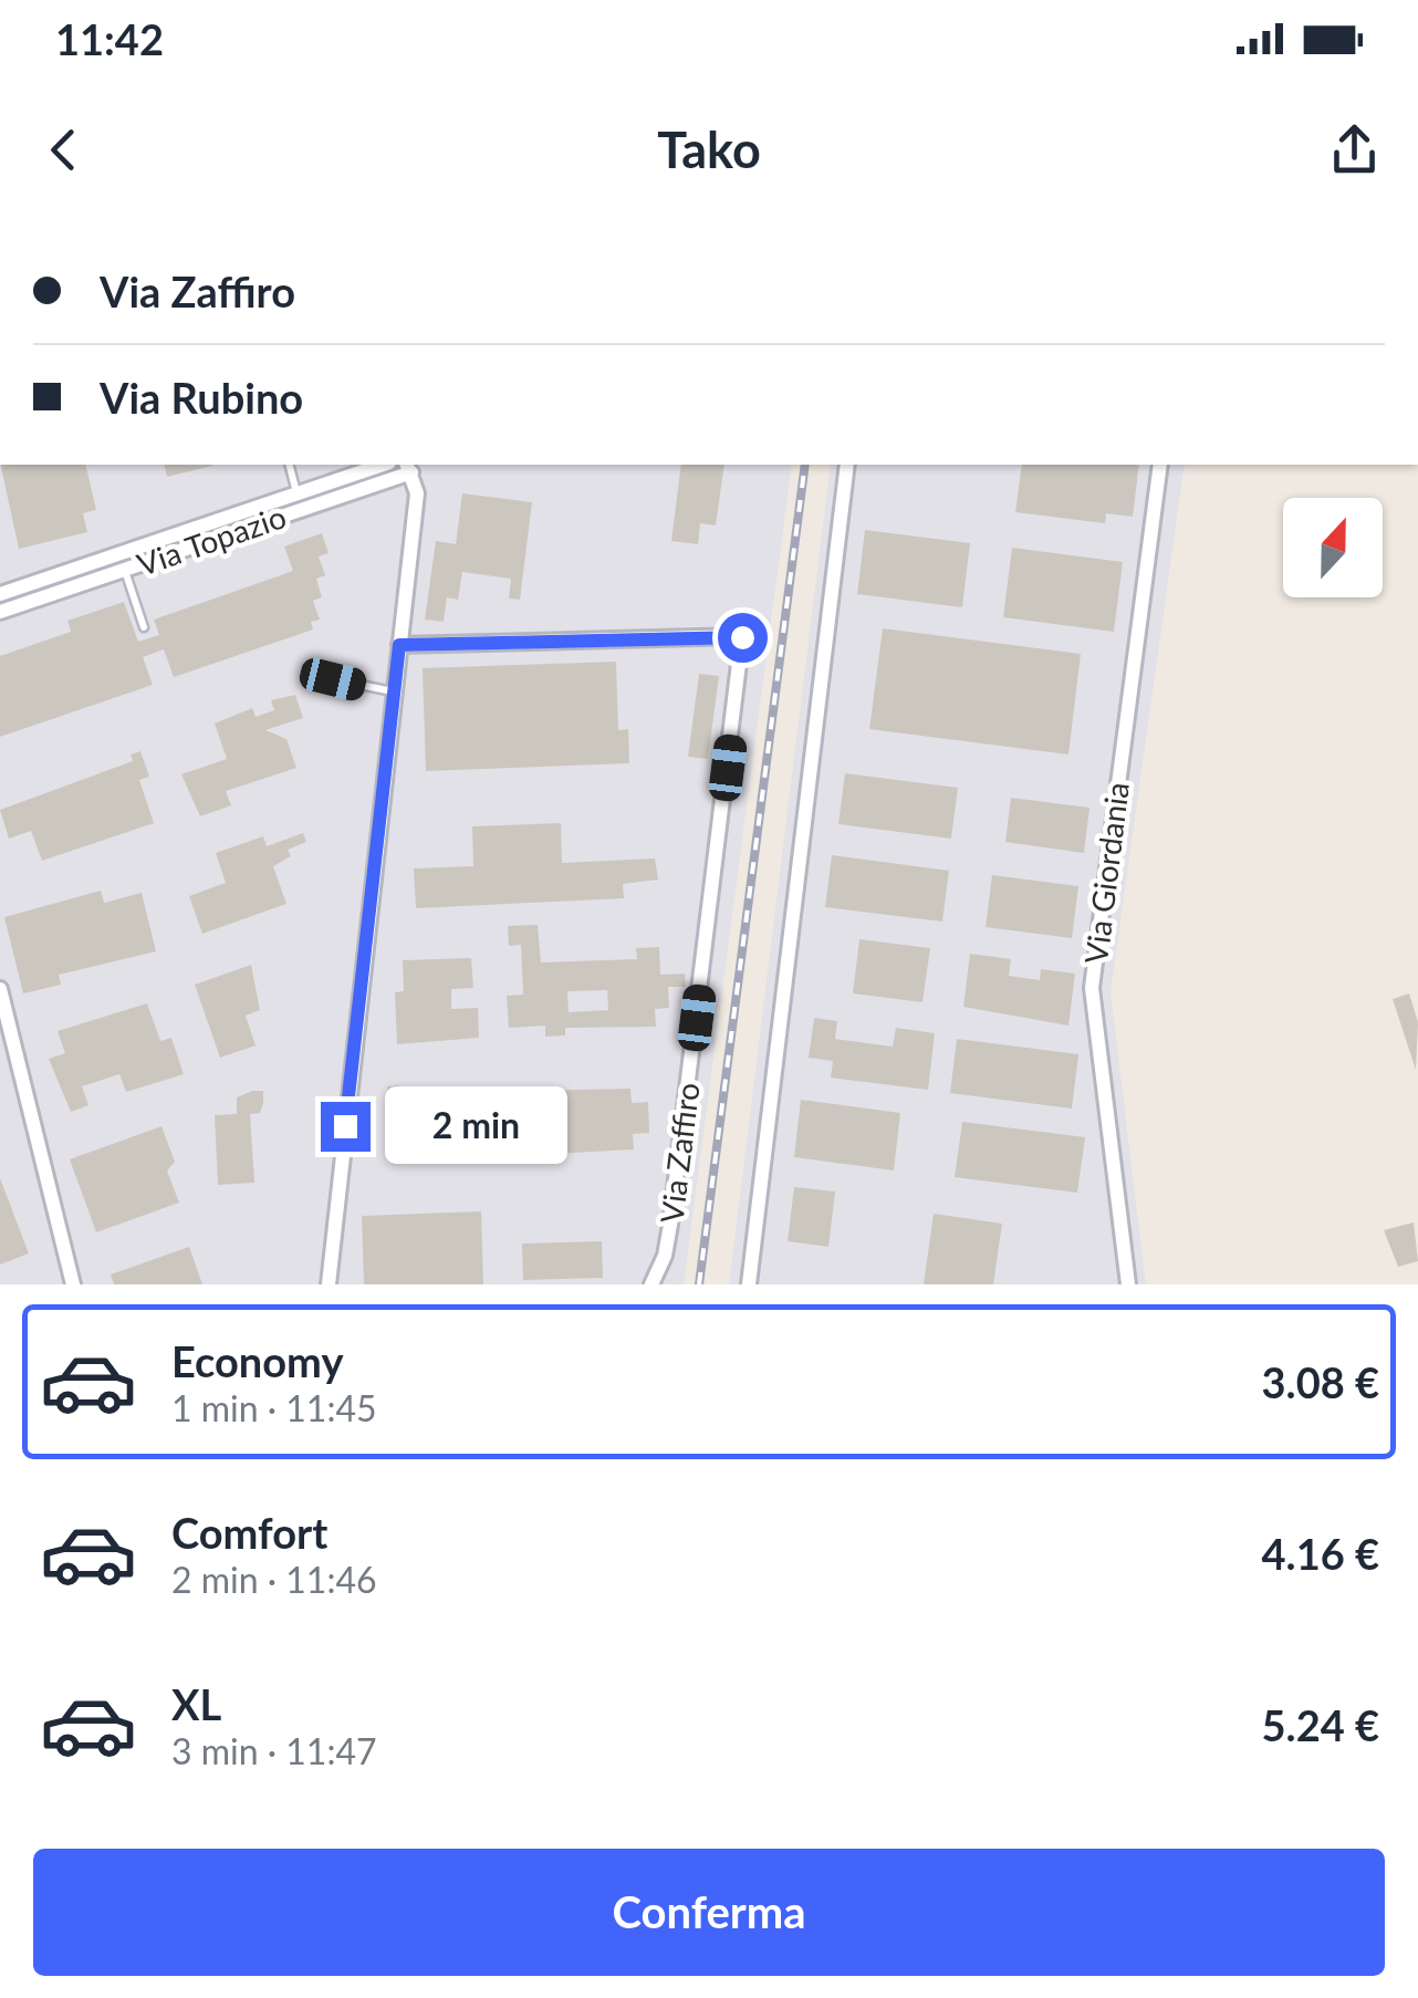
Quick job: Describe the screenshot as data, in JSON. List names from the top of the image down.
{
  "streets": {
    "street": ["Via Topazio", "Via Giordania", "Via Zaffiro"]
  },
  "north": "top",
  "page": {
    "status": "11:42",
    "header": "Tako",
    "banner": ["Via Zaffiro", "Via Rubino"],
    "bubble": "2 min",
    "list": [
      {
        "name": "Economy",
        "note": "1 min · 11:45",
        "value": "3.08 €"
      },
      {
        "name": "Comfort",
        "note": "2 min · 11:46",
        "value": "4.16 €"
      },
      {
        "name": "XL",
        "note": "3 min · 11:47",
        "value": "5.24 €"
      }
    ],
    "buttons": "Conferma"
  }
}
